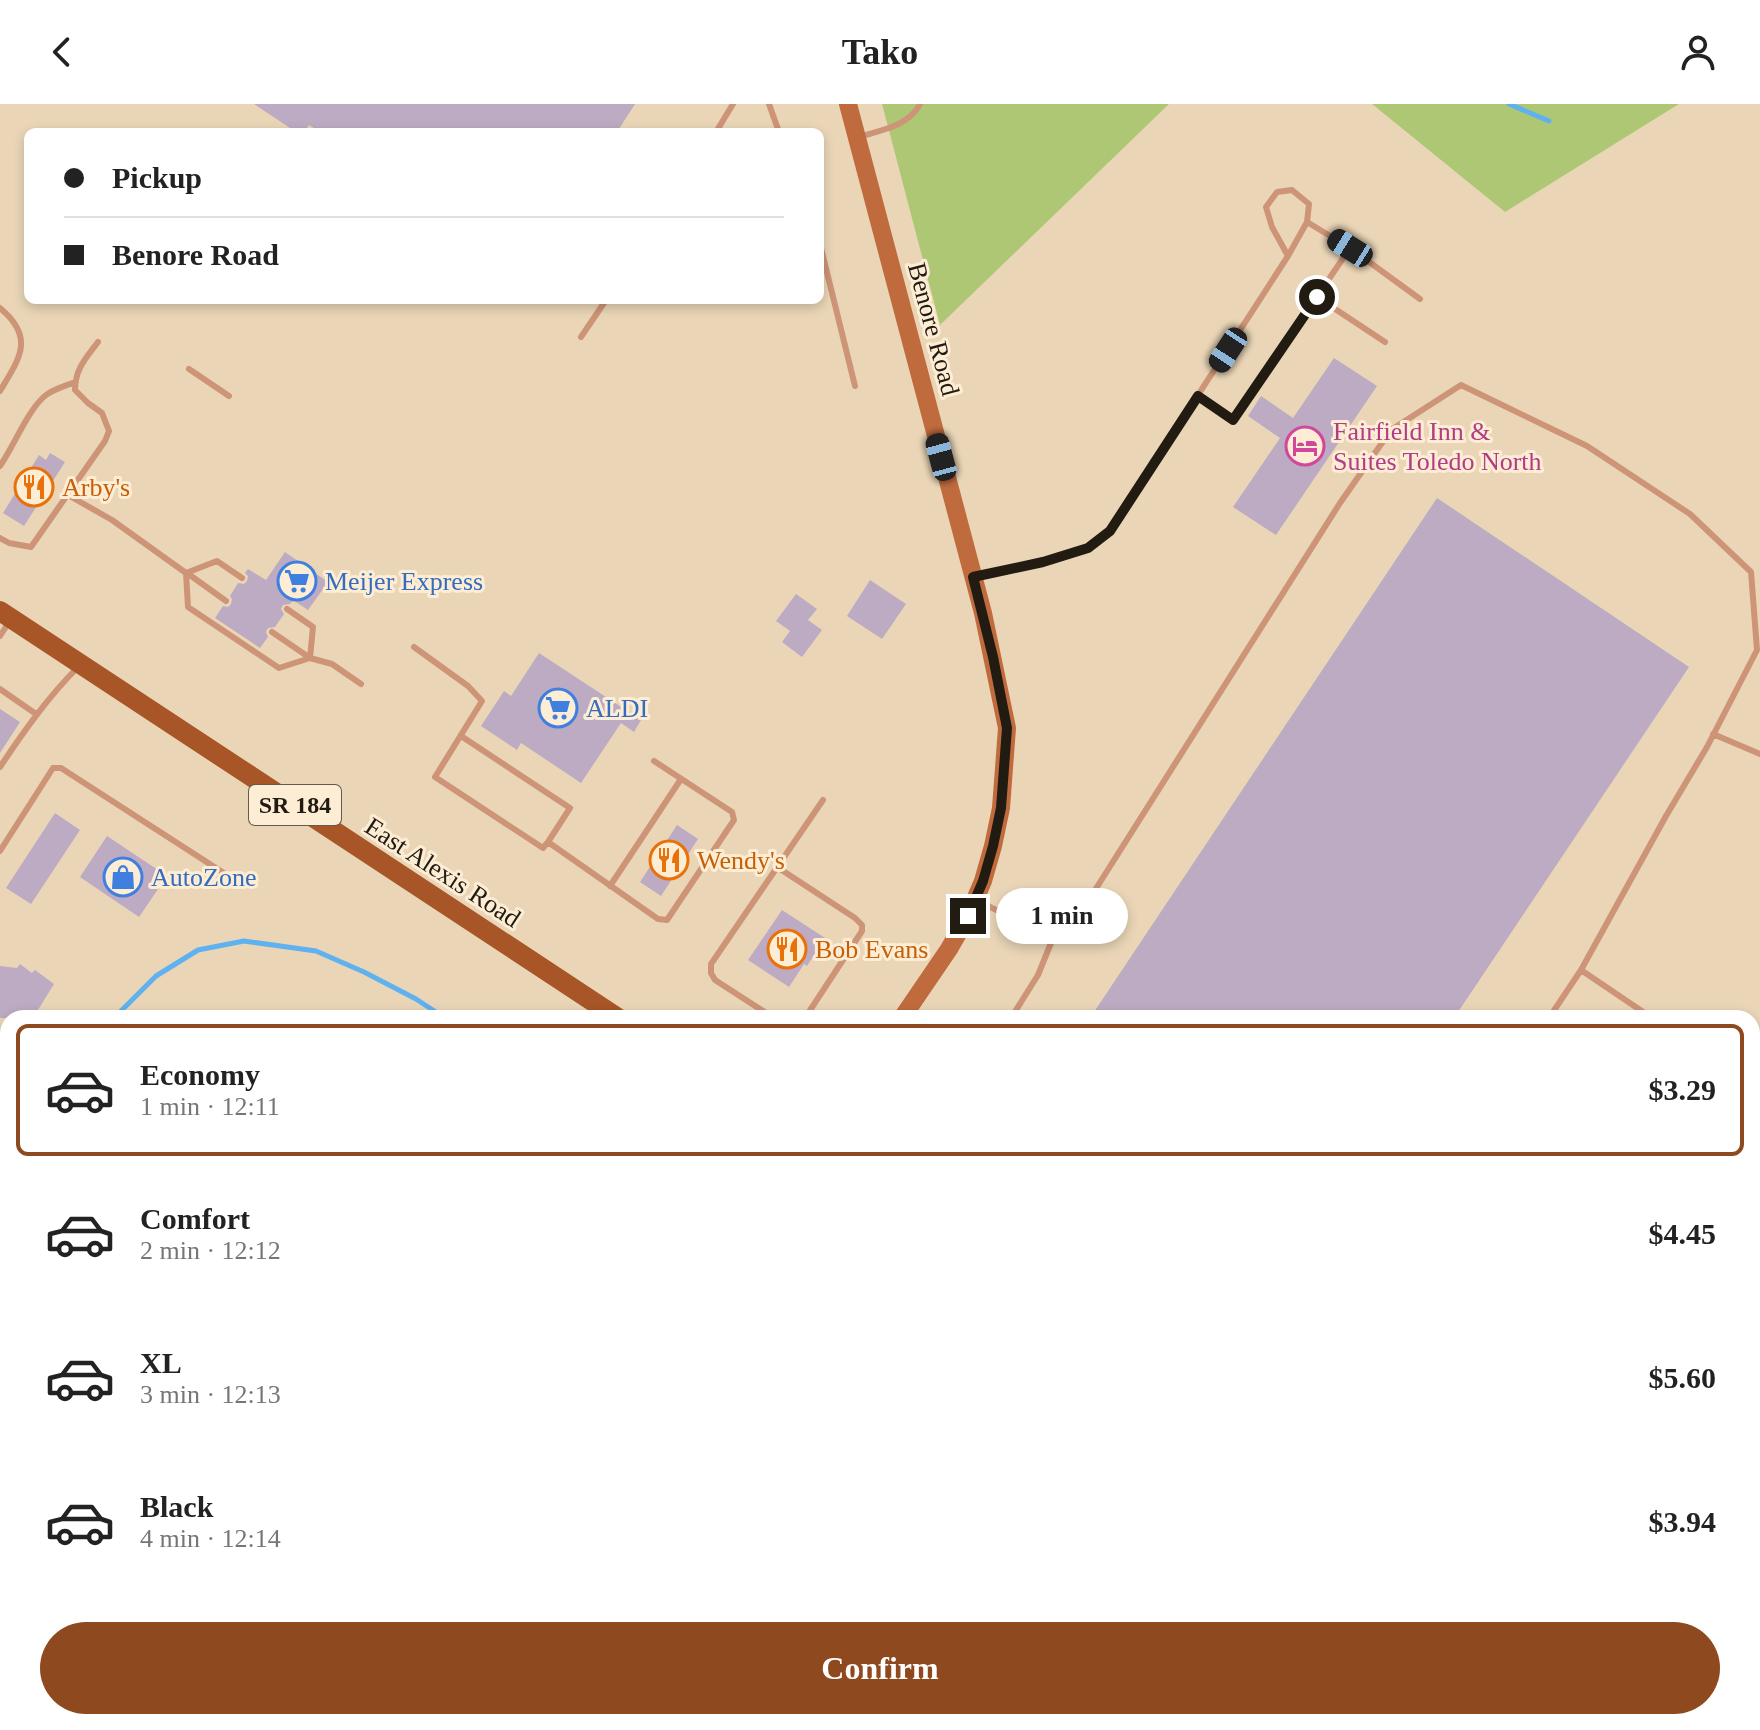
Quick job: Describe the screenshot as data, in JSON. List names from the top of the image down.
{
  "streets": {
    "main road": ["Benore Road", "SR 184", "East Alexis Road"]
  },
  "places": {
    "hotel": ["Fairfield Inn & Suites Toledo North"],
    "restaurant": ["Arby's", "Wendy's", "Bob Evans"],
    "supermarket": ["Meijer Express", "ALDI"],
    "shop": ["AutoZone"]
  },
  "page": {
    "header": "Tako",
    "banner": ["Pickup", "Benore Road"],
    "bubble": "1 min",
    "list": [
      {
        "name": "Economy",
        "note": "1 min · 12:11",
        "value": "$3.29"
      },
      {
        "name": "Comfort",
        "note": "2 min · 12:12",
        "value": "$4.45"
      },
      {
        "name": "XL",
        "note": "3 min · 12:13",
        "value": "$5.60"
      },
      {
        "name": "Black",
        "note": "4 min · 12:14",
        "value": "$3.94"
      }
    ],
    "buttons": "Confirm"
  }
}
